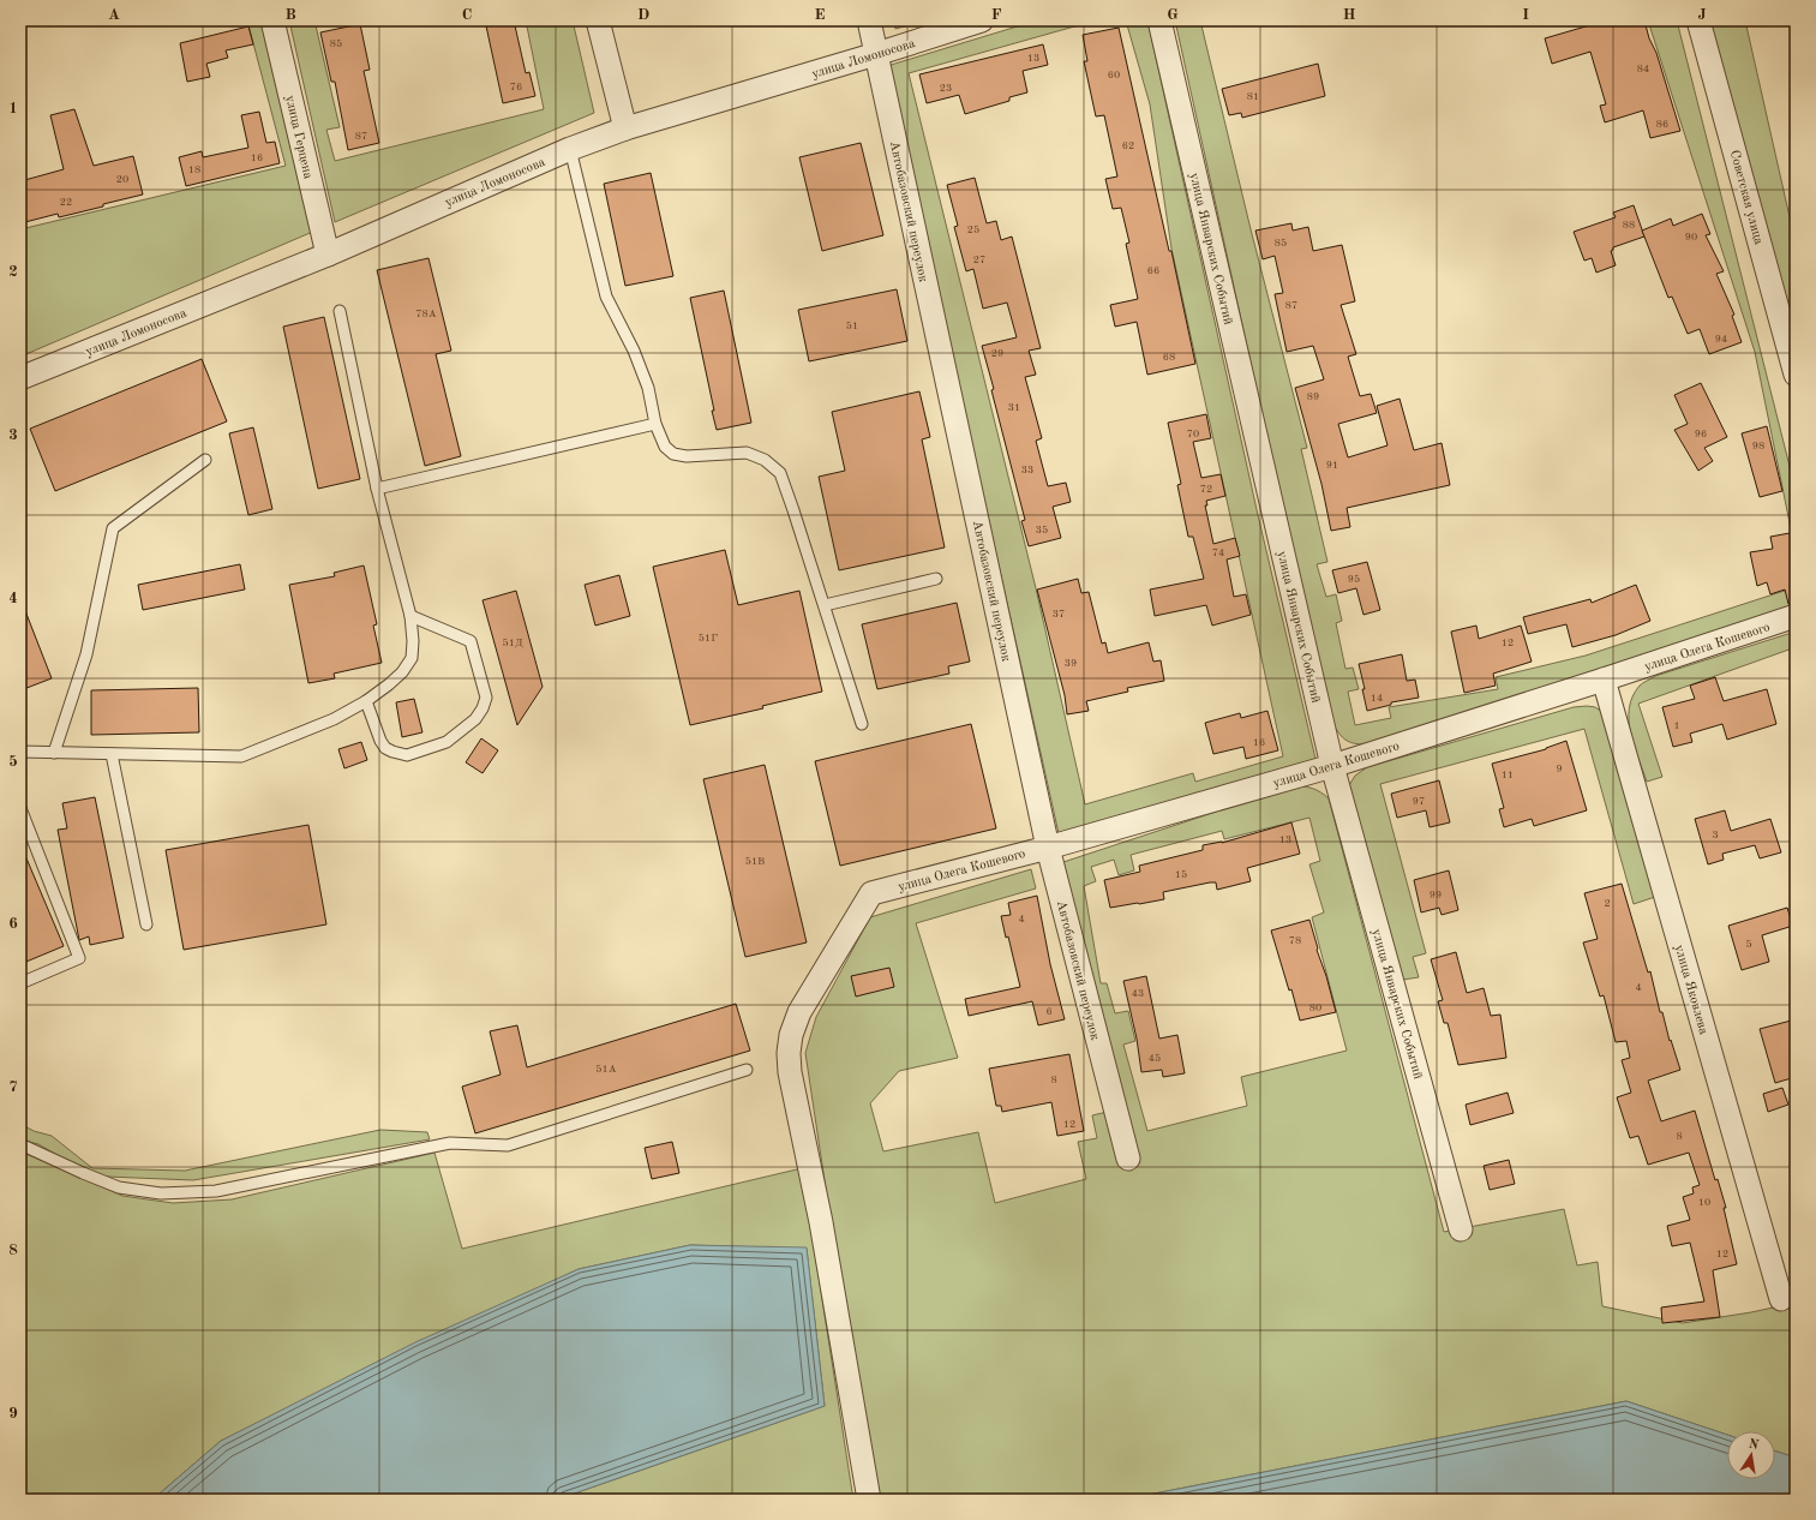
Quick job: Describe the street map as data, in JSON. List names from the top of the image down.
{
  "streets": {
    "street": [
      "улица Ломоносова",
      "улица Герцена",
      "Советская улица",
      "Автобазовский переулок",
      "улица Январских Событий",
      "улица Олега Кошевого",
      "улица Яковлева"
    ]
  },
  "crossings": [
    ["улица Ломоносова", "улица Герцена"],
    ["улица Ломоносова", "Автобазовский переулок"],
    ["Автобазовский переулок", "улица Олега Кошевого"],
    ["улица Январских Событий", "улица Олега Кошевого"],
    ["улица Олега Кошевого", "улица Яковлева"]
  ],
  "house_numbers": [
    "85",
    "13",
    "84",
    "60",
    "76",
    "23",
    "81",
    "86",
    "87",
    "62",
    "16",
    "18",
    "20",
    "22",
    "88",
    "25",
    "90",
    "85",
    "27",
    "66",
    "87",
    "78А",
    "51",
    "94",
    "29",
    "68",
    "89",
    "31",
    "70",
    "96",
    "98",
    "91",
    "33",
    "72",
    "35",
    "74",
    "95",
    "37",
    "51Г",
    "51Д",
    "12",
    "39",
    "14",
    "1",
    "16",
    "9",
    "11",
    "97",
    "3",
    "13",
    "51В",
    "15",
    "99",
    "2",
    "4",
    "78",
    "5",
    "4",
    "43",
    "80",
    "6",
    "45",
    "51А",
    "8",
    "12",
    "8",
    "10",
    "12"
  ],
  "north": "top",
  "grid": {
    "columns": [
      "A",
      "B",
      "C",
      "D",
      "E",
      "F",
      "G",
      "H",
      "I",
      "J"
    ],
    "rows": [
      "1",
      "2",
      "3",
      "4",
      "5",
      "6",
      "7",
      "8",
      "9"
    ]
  }
}
